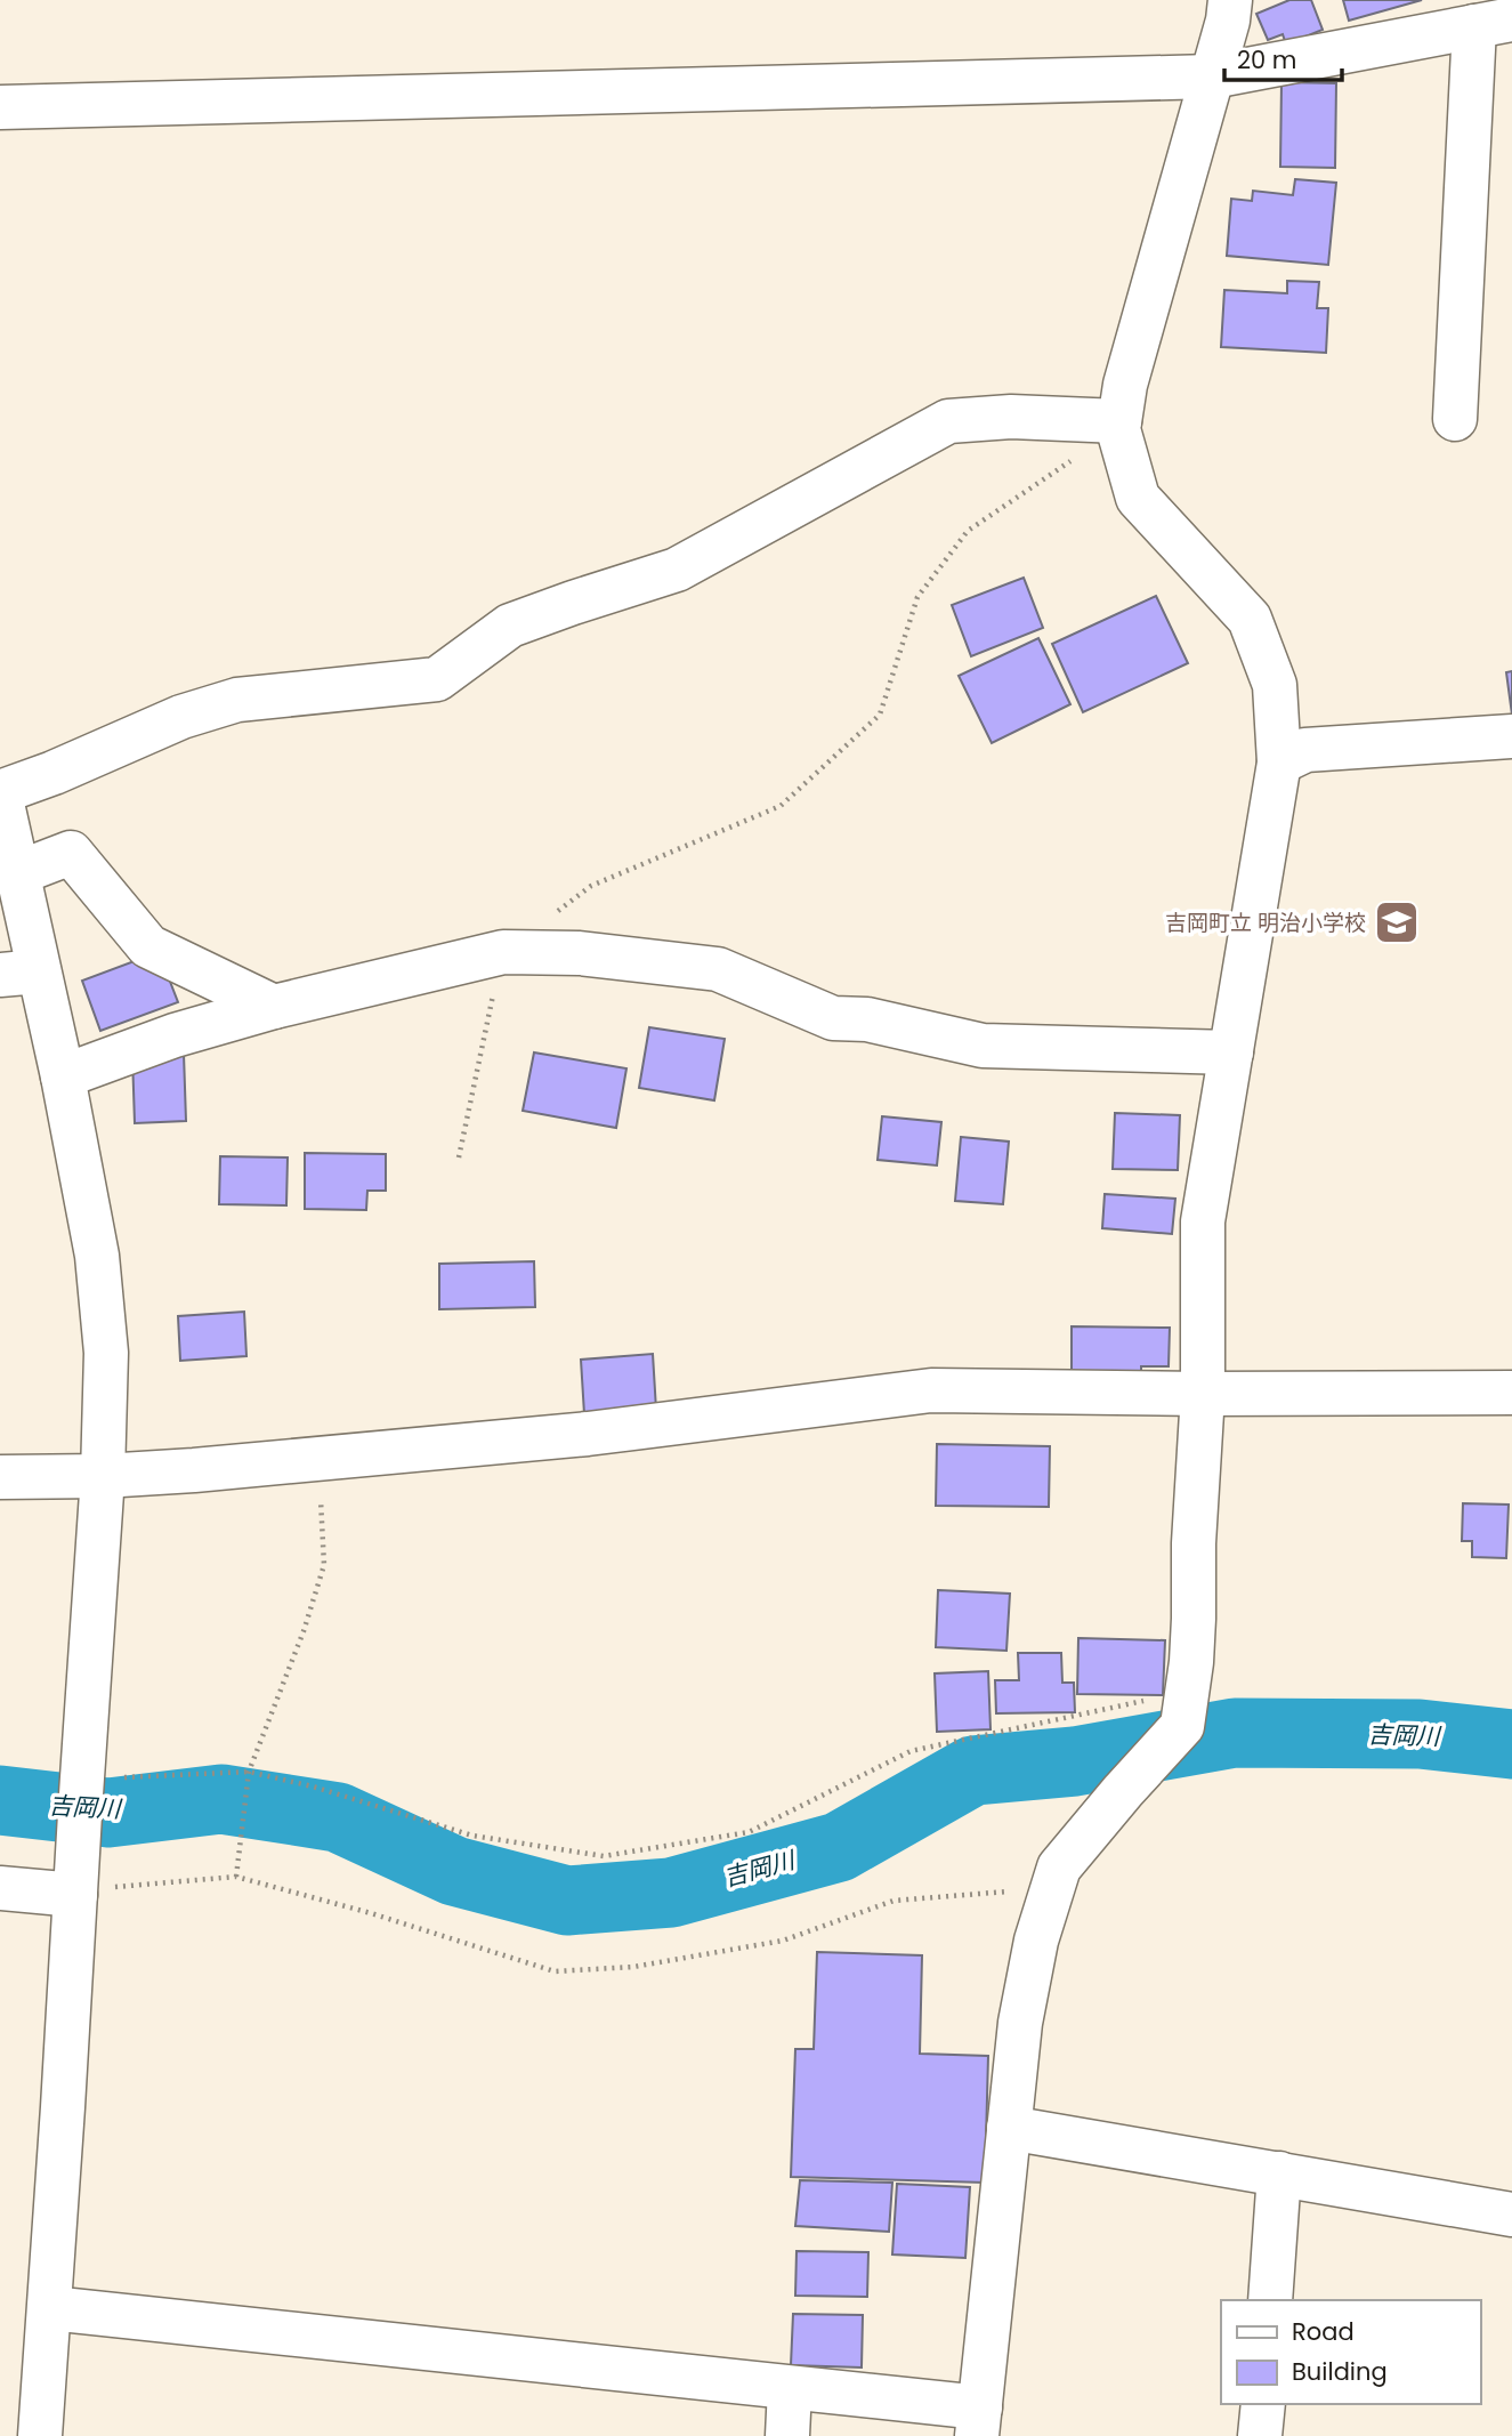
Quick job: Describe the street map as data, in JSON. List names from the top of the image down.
{
  "water": ["吉岡川"],
  "places": {
    "school or university": ["吉岡町立 明治小学校"]
  },
  "legend": ["Road", "Building"],
  "scale_bar": "20 m"
}
